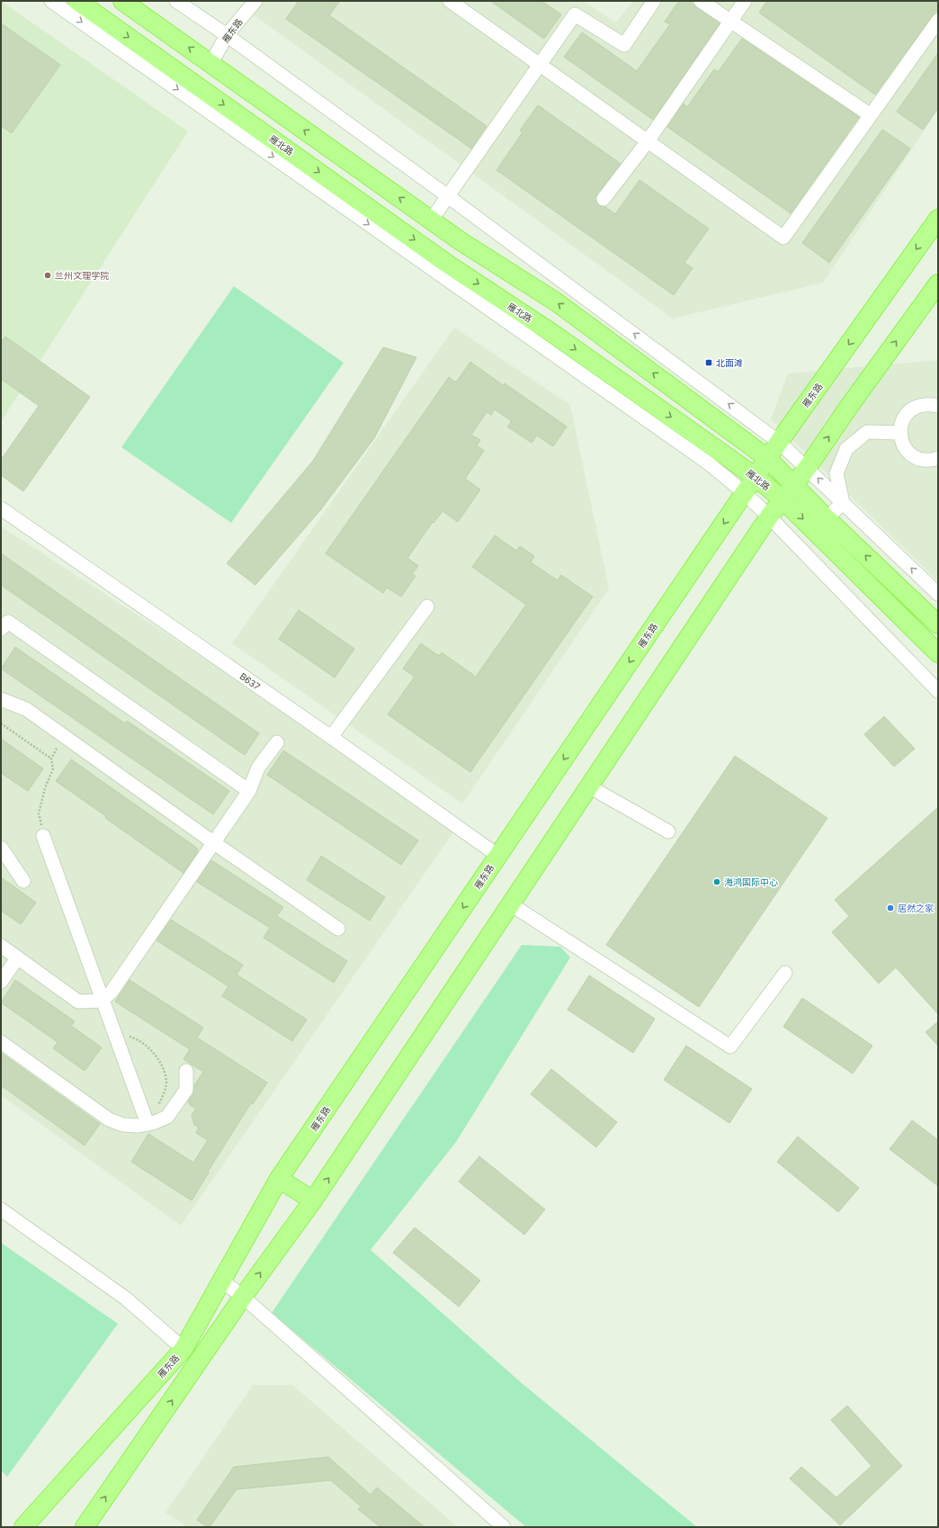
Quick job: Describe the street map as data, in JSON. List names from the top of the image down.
{
  "streets": {
    "main road": ["雁东路", "雁北路"],
    "street": ["B637"]
  },
  "crossings": [
    ["雁东路", "雁北路"],
    ["雁东路", "B637"]
  ],
  "places": {
    "other": ["兰州文理学院", "海鸿国际中心", "居然之家"],
    "transit": ["北面滩"]
  }
}
